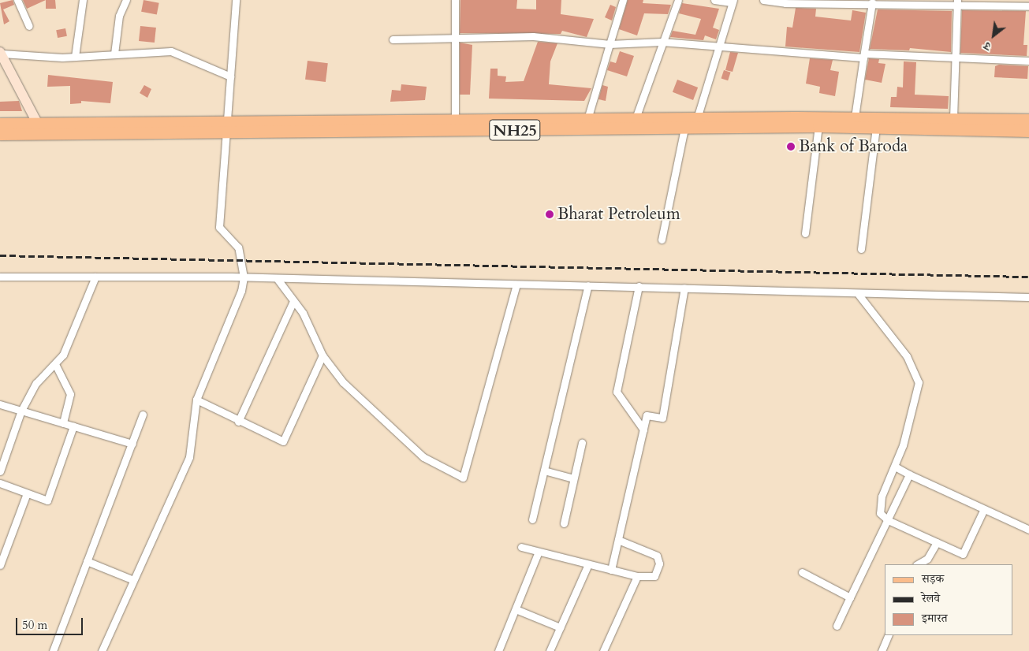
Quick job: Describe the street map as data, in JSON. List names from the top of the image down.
{
  "streets": {
    "main road": ["NH25"]
  },
  "places": ["Bank of Baroda", "Bharat Petroleum"],
  "legend": ["सड़क", "रेलवे", "इमारत"],
  "scale_bar": "50 m",
  "north": "bottom left"
}
